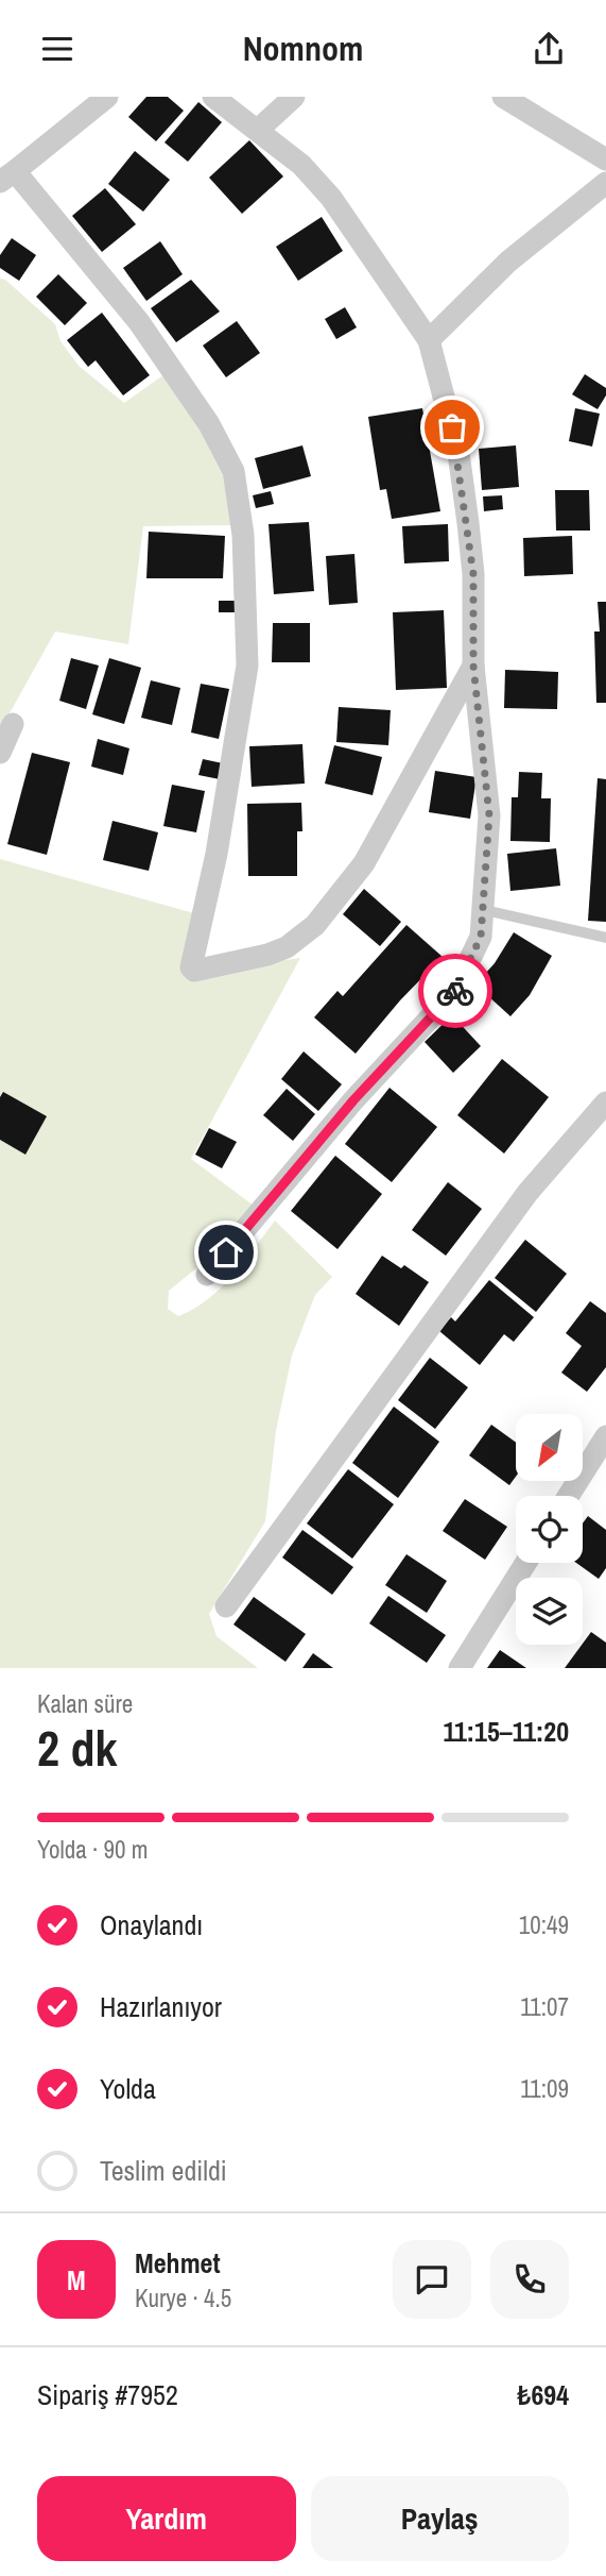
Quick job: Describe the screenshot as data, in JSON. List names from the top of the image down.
{
  "north": "bottom left",
  "page": {
    "header": "Nomnom",
    "heading": ["2 dk", "Kalan süre", "11:15–11:20"],
    "panel": [
      "Mehmet",
      "Kurye · 4.5",
      "Sipariş #7952",
      "₺694"
    ],
    "bar": "Yolda · 90 m",
    "list": [
      ["Onaylandı", "10:49"],
      ["Hazırlanıyor", "11:07"],
      ["Yolda", "11:09"],
      "Teslim edildi"
    ],
    "round": "M",
    "buttons": ["Yardım", "Paylaş"]
  }
}
